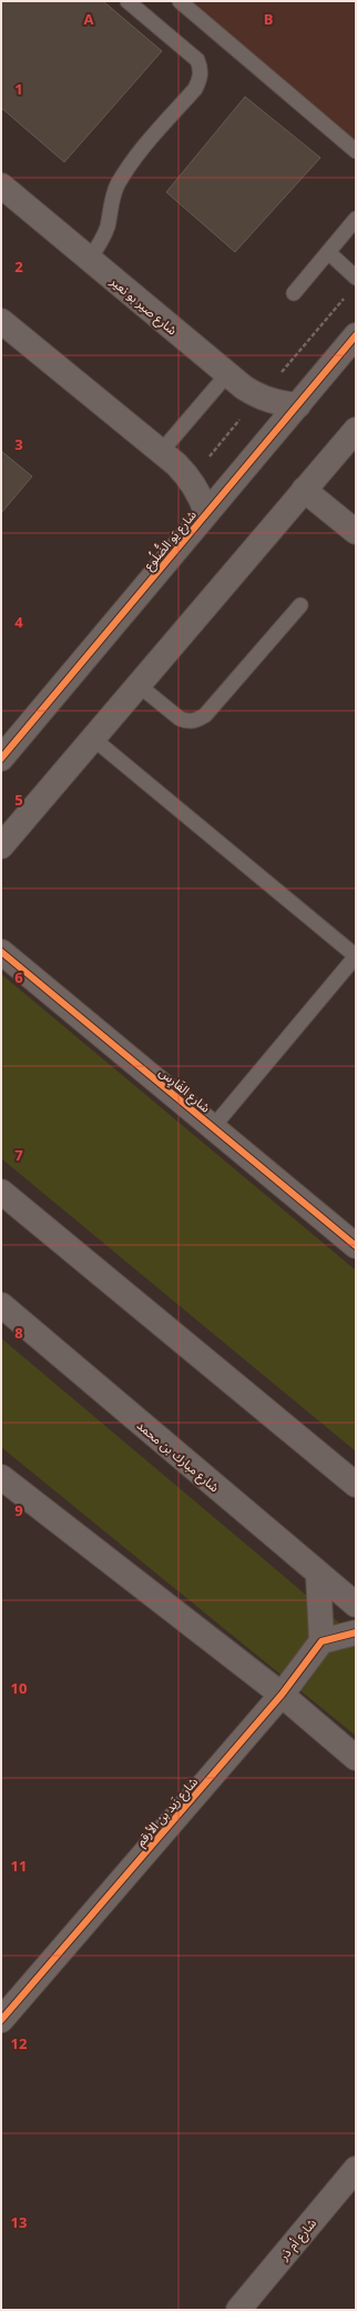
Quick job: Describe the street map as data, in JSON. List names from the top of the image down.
{
  "streets": {
    "street": [
      "شارع صير بو نعير",
      "شارع يَو الضُّلُوع",
      "شارع الفَارِس",
      "شارع مبارك بن محمد",
      "شارع زَيد بن الأرقم",
      "شارع أم ذر"
    ]
  },
  "crossings": [
    ["شارع صير بو نعير", "شارع يَو الضُّلُوع"]
  ],
  "grid": {
    "columns": ["A", "B"],
    "rows": [
      "1",
      "2",
      "3",
      "4",
      "5",
      "6",
      "7",
      "8",
      "9",
      "10",
      "11",
      "12",
      "13"
    ]
  }
}
